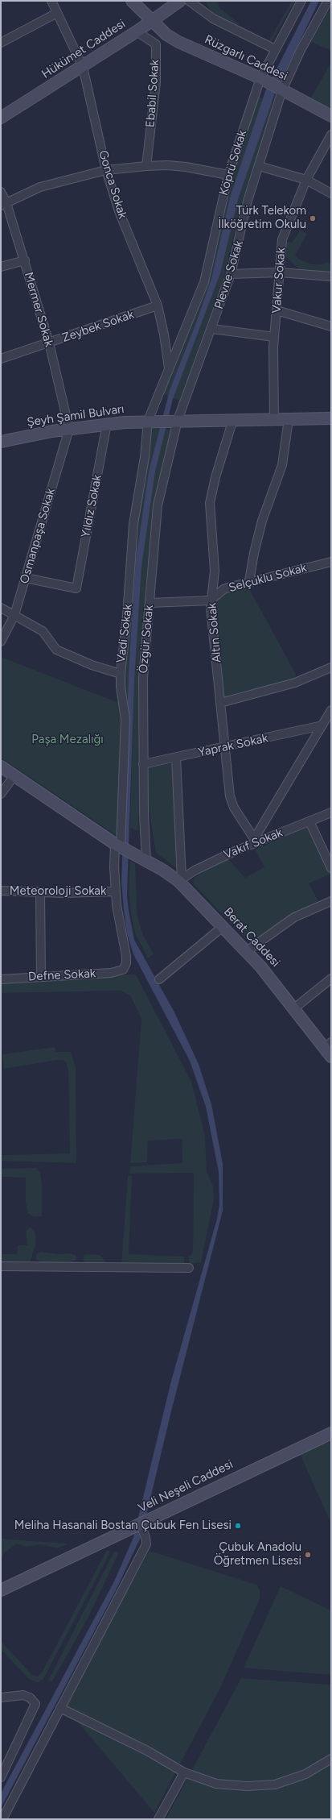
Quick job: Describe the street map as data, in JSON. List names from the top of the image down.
{
  "streets": {
    "street": [
      "Hükümet Caddesi",
      "Rüzgarlı Caddesi",
      "Ebabil Sokak",
      "Köprü Sokak",
      "Gonca Sokak",
      "Plevne Sokak",
      "Vakur Sokak",
      "Mermer Sokak",
      "Zeybek Sokak",
      "Şeyh Şamil Bulvarı",
      "Yıldız Sokak",
      "Osmanpaşa Sokak",
      "Selçuklu Sokak",
      "Altın Sokak",
      "Vadi Sokak",
      "Özgür Sokak",
      "Yaprak Sokak",
      "Vakıf Sokak",
      "Meteoroloji Sokak",
      "Berat Caddesi",
      "Defne Sokak",
      "Veli Neşeli Caddesi"
    ]
  },
  "crossings": [
    ["Hükümet Caddesi", "Rüzgarlı Caddesi"],
    ["Hükümet Caddesi", "Ebabil Sokak"],
    ["Hükümet Caddesi", "Gonca Sokak"],
    ["Rüzgarlı Caddesi", "Köprü Sokak"],
    ["Rüzgarlı Caddesi", "Plevne Sokak"],
    ["Köprü Sokak", "Gonca Sokak"],
    ["Köprü Sokak", "Şeyh Şamil Bulvarı"],
    ["Köprü Sokak", "Vadi Sokak"],
    ["Gonca Sokak", "Zeybek Sokak"],
    ["Plevne Sokak", "Şeyh Şamil Bulvarı"],
    ["Plevne Sokak", "Özgür Sokak"],
    ["Mermer Sokak", "Zeybek Sokak"],
    ["Mermer Sokak", "Şeyh Şamil Bulvarı"],
    ["Mermer Sokak", "Osmanpaşa Sokak"],
    ["Şeyh Şamil Bulvarı", "Yıldız Sokak"],
    ["Şeyh Şamil Bulvarı", "Osmanpaşa Sokak"],
    ["Şeyh Şamil Bulvarı", "Vadi Sokak"],
    ["Şeyh Şamil Bulvarı", "Özgür Sokak"],
    ["Yıldız Sokak", "Osmanpaşa Sokak"],
    ["Selçuklu Sokak", "Altın Sokak"],
    ["Altın Sokak", "Yaprak Sokak"],
    ["Altın Sokak", "Vakıf Sokak"],
    ["Vadi Sokak", "Meteoroloji Sokak"],
    ["Vadi Sokak", "Berat Caddesi"],
    ["Vadi Sokak", "Defne Sokak"],
    ["Özgür Sokak", "Yaprak Sokak"],
    ["Özgür Sokak", "Berat Caddesi"],
    ["Vakıf Sokak", "Berat Caddesi"]
  ],
  "parks": ["Paşa Mezalığı"],
  "places": ["Türk Telekom İlköğretim Okulu", "Meliha Hasanali Bostan Çubuk Fen Lisesi", "Çubuk Anadolu Öğretmen Lisesi"]
}
